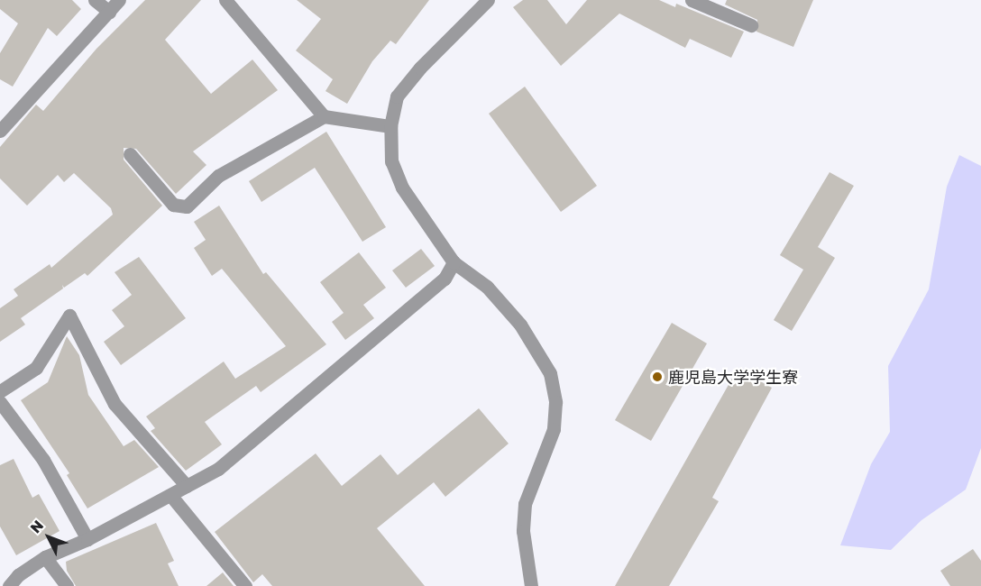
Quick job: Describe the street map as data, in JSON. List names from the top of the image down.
{
  "places": ["鹿児島大学学生寮"],
  "north": "top left"
}
